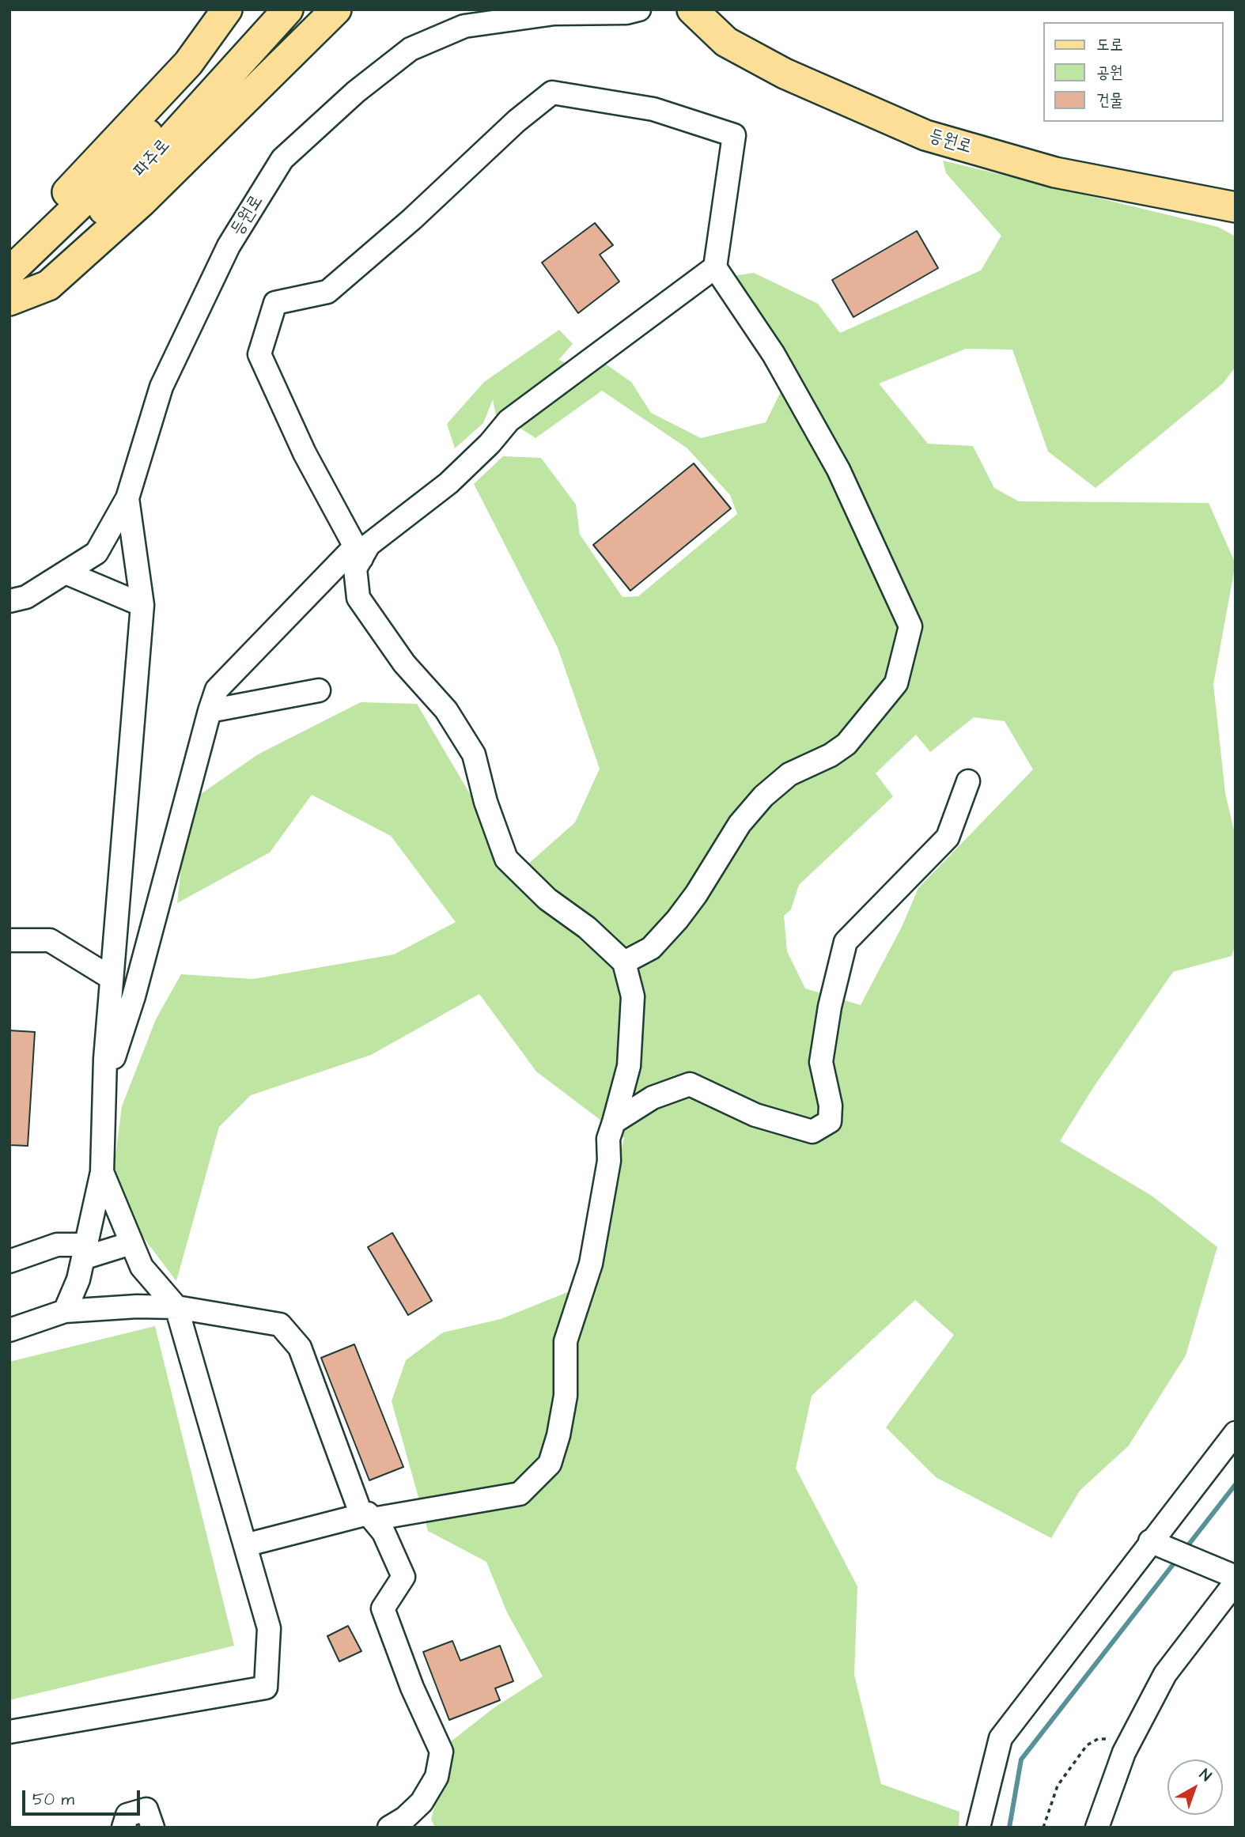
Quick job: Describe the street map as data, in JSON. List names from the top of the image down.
{
  "streets": {
    "main road": ["등원로", "파주로"]
  },
  "legend": ["도로", "공원", "건물"],
  "scale_bar": "50 m",
  "north": "top right"
}
